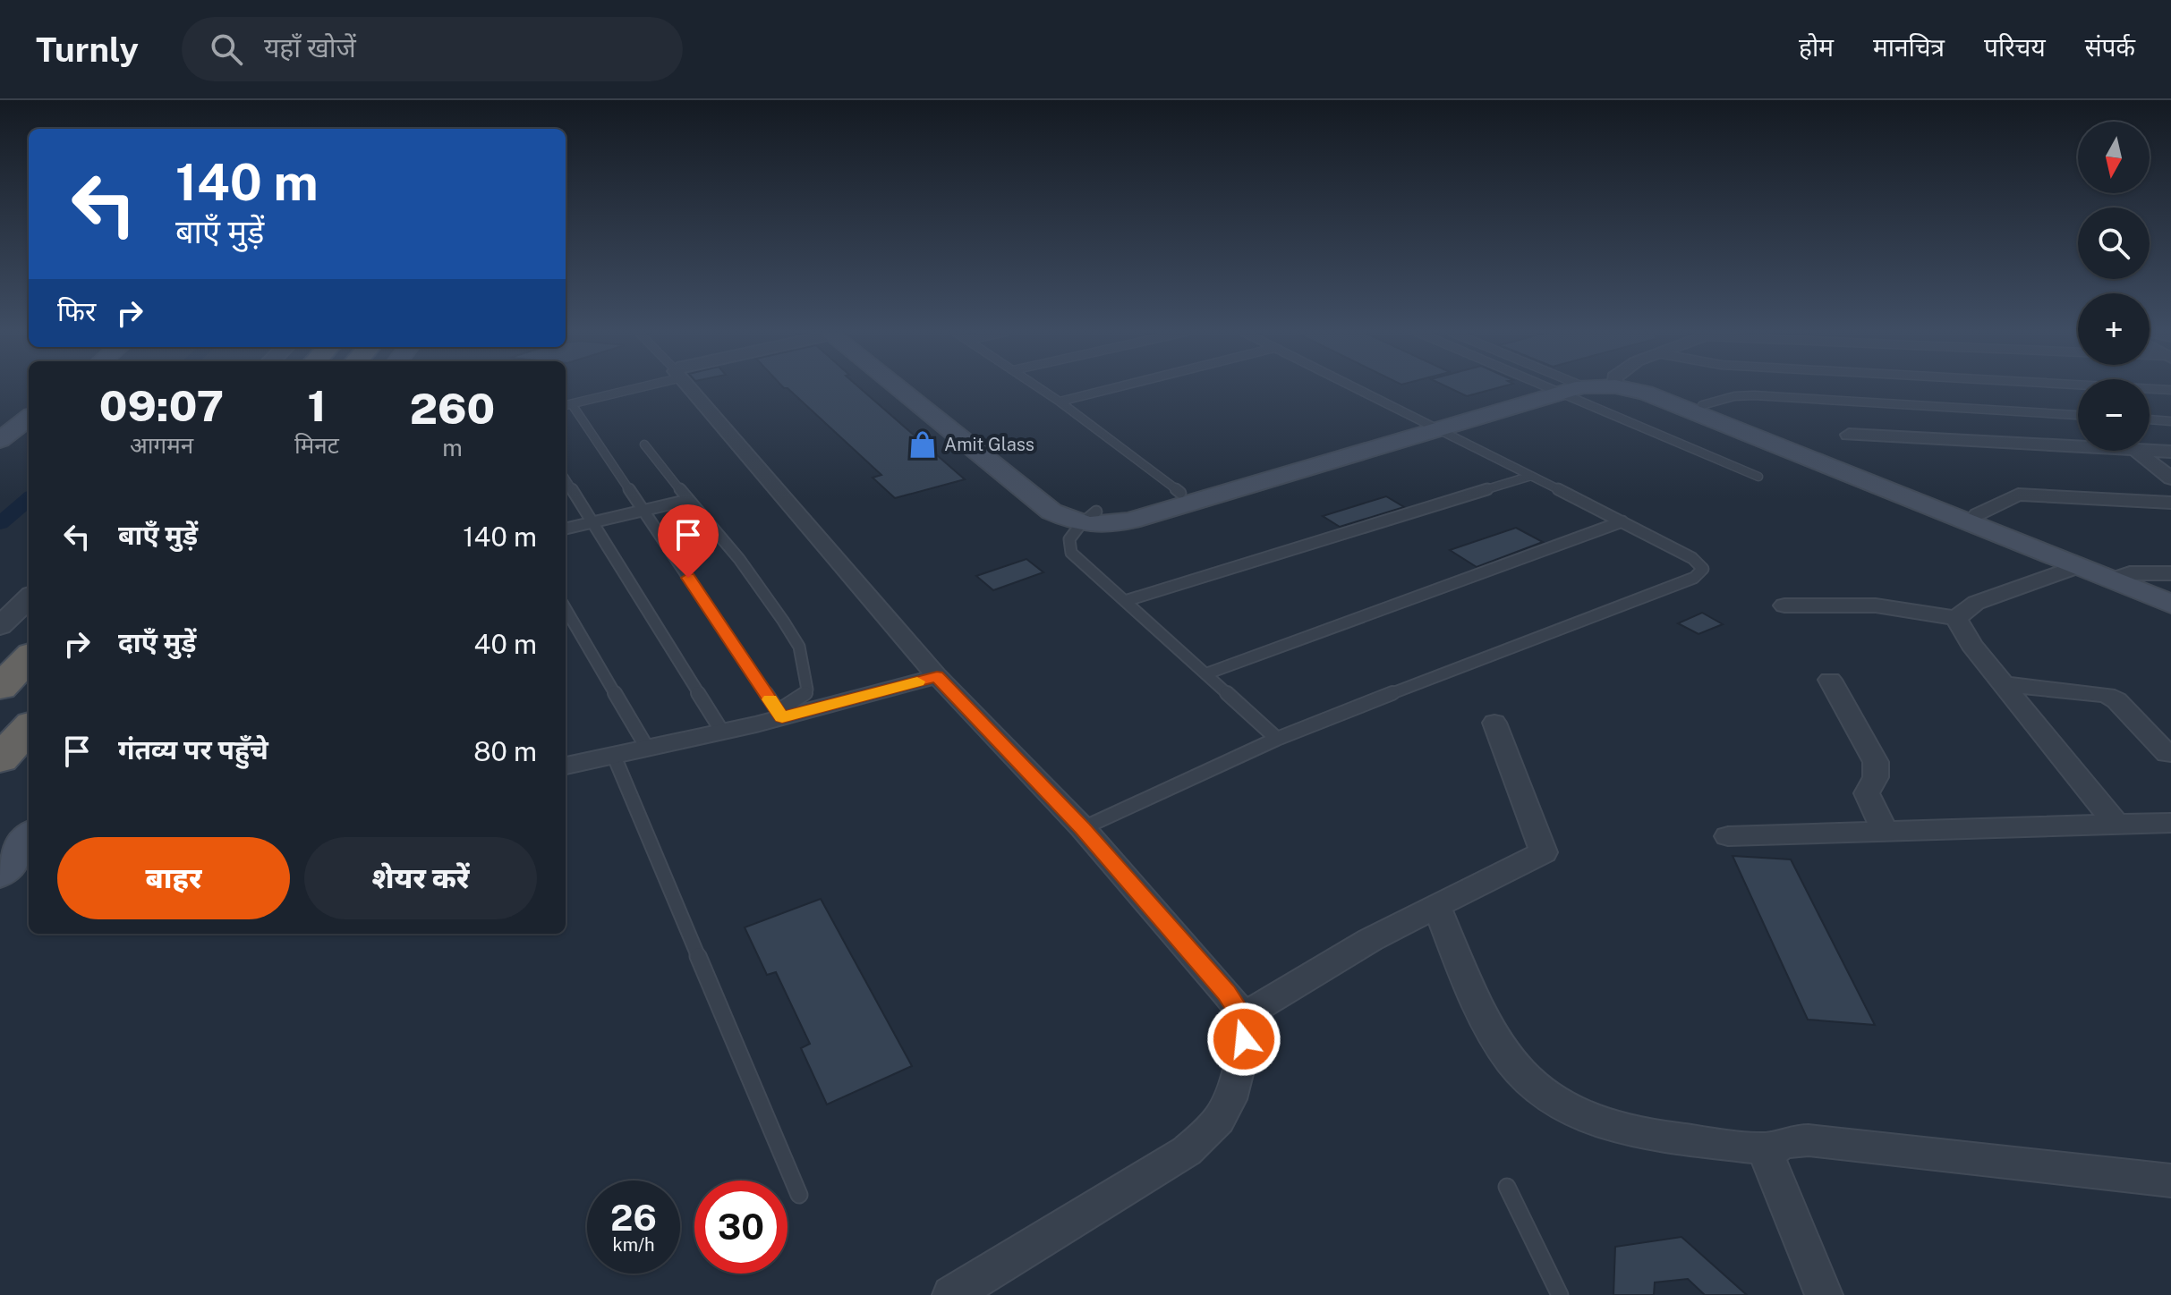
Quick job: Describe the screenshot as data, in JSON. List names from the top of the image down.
{
  "places": {
    "shop": ["Amit Glass"]
  },
  "north": "bottom",
  "page": {
    "header": "Turnly",
    "search": "यहाँ खोजें",
    "nav": [
      "होम",
      "मानचित्र",
      "परिचय",
      "संपर्क"
    ],
    "map_buttons": ["+", "−"],
    "turn": ["140 m", "बाएँ मुड़ें"],
    "then": "फिर",
    "eta": [
      "09:07",
      "आगमन",
      "1",
      "मिनट",
      "260",
      "m"
    ],
    "list": [
      {
        "name": "बाएँ मुड़ें",
        "value": "140 m"
      },
      {
        "name": "दाएँ मुड़ें",
        "value": "40 m"
      },
      {
        "name": "गंतव्य पर पहुँचे",
        "value": "80 m"
      }
    ],
    "buttons": ["बाहर", "शेयर करें"],
    "speed": "26 km/h",
    "limit": "30"
  }
}
